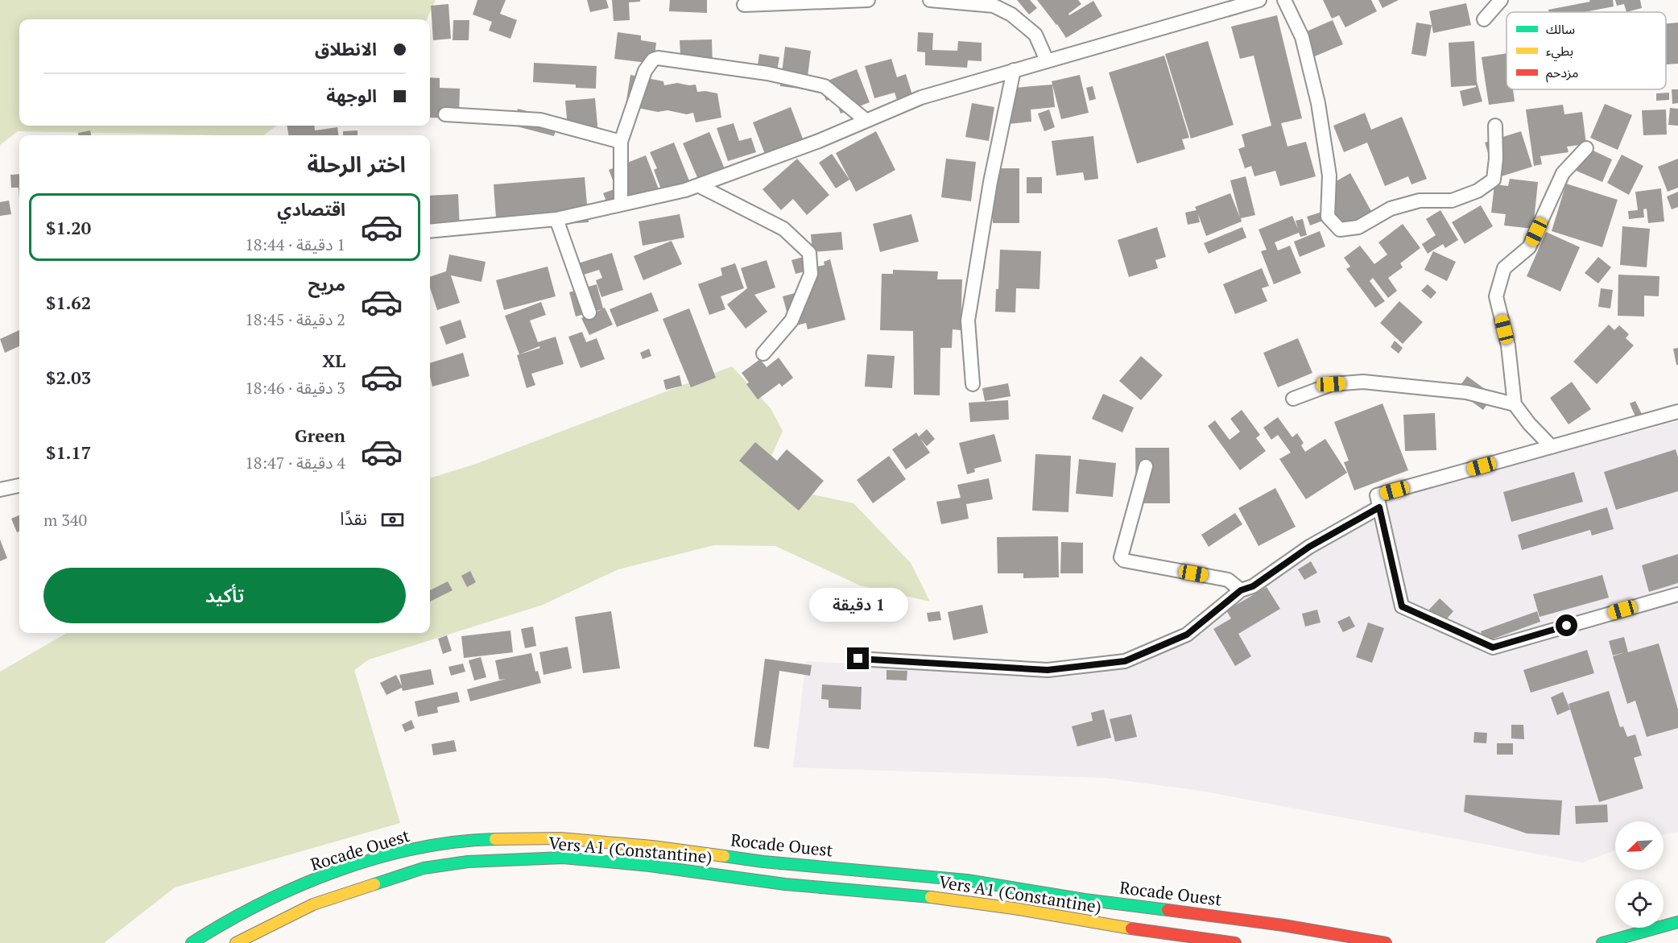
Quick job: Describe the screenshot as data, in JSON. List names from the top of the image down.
{
  "streets": {
    "highway": ["Rocade Ouest", "Vers A1 (Constantine)"]
  },
  "legend": ["سالك", "بطيء", "مزدحم"],
  "north": "bottom left",
  "page": {
    "banner": ["الانطلاق", "الوجهة"],
    "heading": "اختر الرحلة",
    "list": [
      {
        "name": "اقتصادي",
        "note": "1 دقيقة · 18:44",
        "value": "$1.20"
      },
      {
        "name": "مريح",
        "note": "2 دقيقة · 18:45",
        "value": "$1.62"
      },
      {
        "name": "XL",
        "note": "3 دقيقة · 18:46",
        "value": "$2.03"
      },
      {
        "name": "Green",
        "note": "4 دقيقة · 18:47",
        "value": "$1.17"
      }
    ],
    "pay": ["نقدًا", "340 m"],
    "buttons": "تأكيد",
    "bubble": "1 دقيقة"
  }
}
